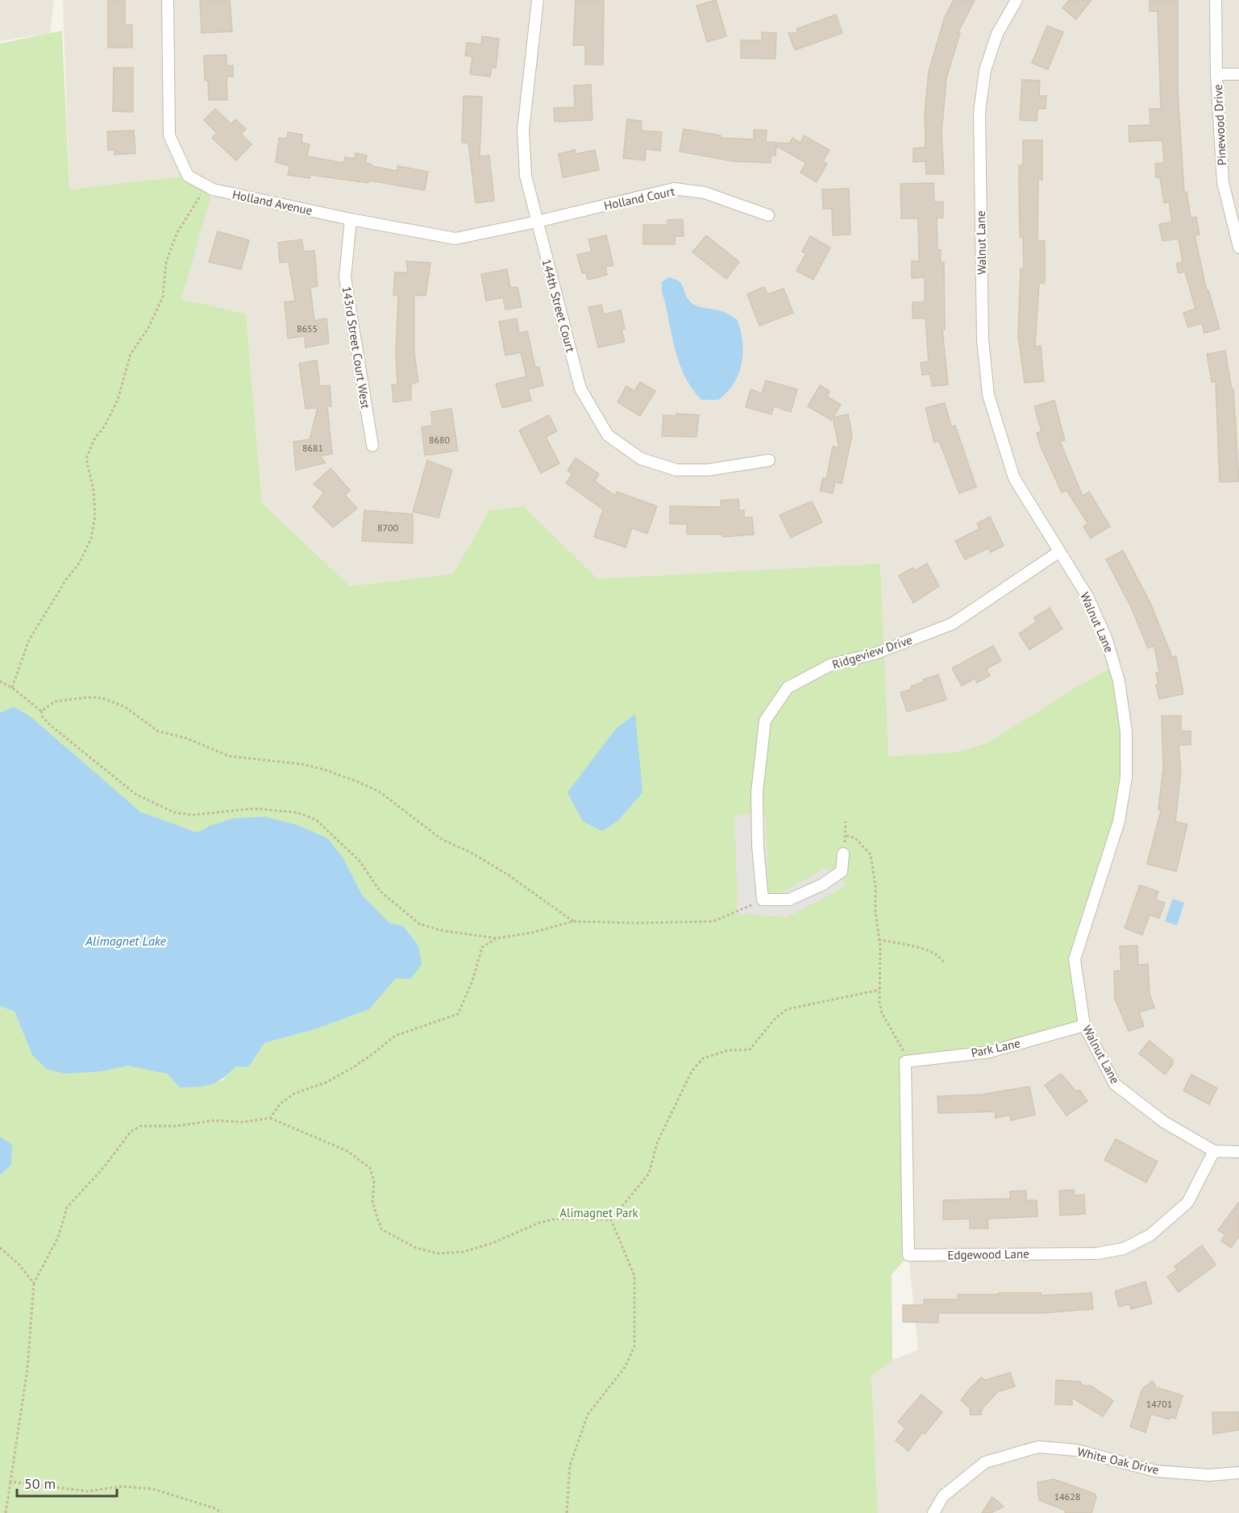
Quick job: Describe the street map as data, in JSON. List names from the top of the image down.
{
  "streets": {
    "street": [
      "Pinewood Drive",
      "Holland Court",
      "Holland Avenue",
      "Walnut Lane",
      "144th Street Court",
      "143rd Street Court West",
      "Ridgeview Drive",
      "Park Lane",
      "Edgewood Lane",
      "White Oak Drive"
    ]
  },
  "crossings": [
    ["Holland Court", "Holland Avenue"],
    ["Holland Court", "144th Street Court"],
    ["Holland Avenue", "144th Street Court"],
    ["Holland Avenue", "143rd Street Court West"],
    ["Walnut Lane", "Ridgeview Drive"],
    ["Walnut Lane", "Park Lane"],
    ["Walnut Lane", "Edgewood Lane"],
    ["Park Lane", "Edgewood Lane"]
  ],
  "water": ["Alimagnet Lake"],
  "parks": ["Alimagnet Park"],
  "house_numbers": [
    "8655",
    "8680",
    "8681",
    "8700",
    "14701",
    "14628"
  ],
  "scale_bar": "50 m"
}
